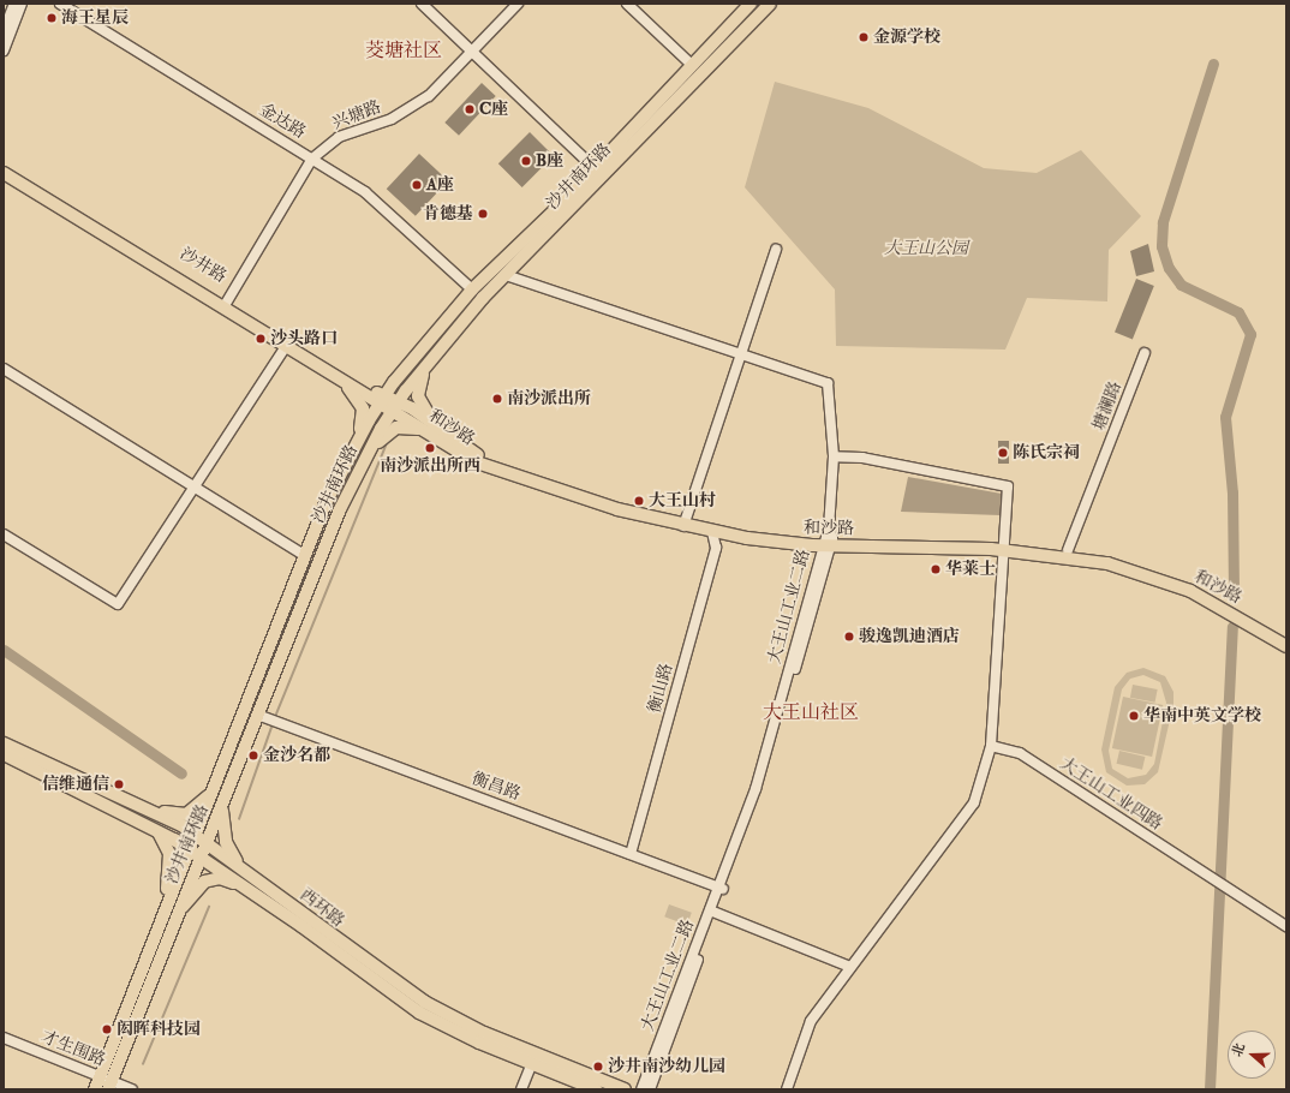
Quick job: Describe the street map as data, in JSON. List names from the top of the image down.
{
  "streets": {
    "main road": [
      "沙井南环路",
      "沙井路",
      "和沙路",
      "西环路"
    ],
    "street": [
      "兴塘路",
      "金达路",
      "塘澜路",
      "大王山工业二路",
      "衡山路",
      "衡昌路",
      "大王山工业四路",
      "才生围路"
    ]
  },
  "crossings": [
    ["兴塘路", "金达路"],
    ["兴塘路", "沙井路"],
    ["金达路", "沙井南环路"],
    ["沙井南环路", "沙井路"],
    ["沙井南环路", "和沙路"],
    ["沙井南环路", "衡昌路"],
    ["沙井南环路", "西环路"],
    ["沙井南环路", "才生围路"],
    ["沙井路", "和沙路"],
    ["塘澜路", "和沙路"],
    ["和沙路", "大王山工业二路"],
    ["和沙路", "衡山路"],
    ["大王山工业二路", "衡昌路"],
    ["衡山路", "衡昌路"]
  ],
  "districts": ["茭塘社区", "大王山社区"],
  "parks": ["大王山公园"],
  "places": [
    "海王星辰",
    "金源学校",
    "C座",
    "B座",
    "A座",
    "肯德基",
    "沙头路口",
    "南沙派出所",
    "南沙派出所西",
    "陈氏宗祠",
    "大王山村",
    "华莱士",
    "骏逸凯迪酒店",
    "华南中英文学校",
    "金沙名都",
    "信维通信",
    "闳晖科技园",
    "沙井南沙幼儿园"
  ],
  "north": "left"
}
